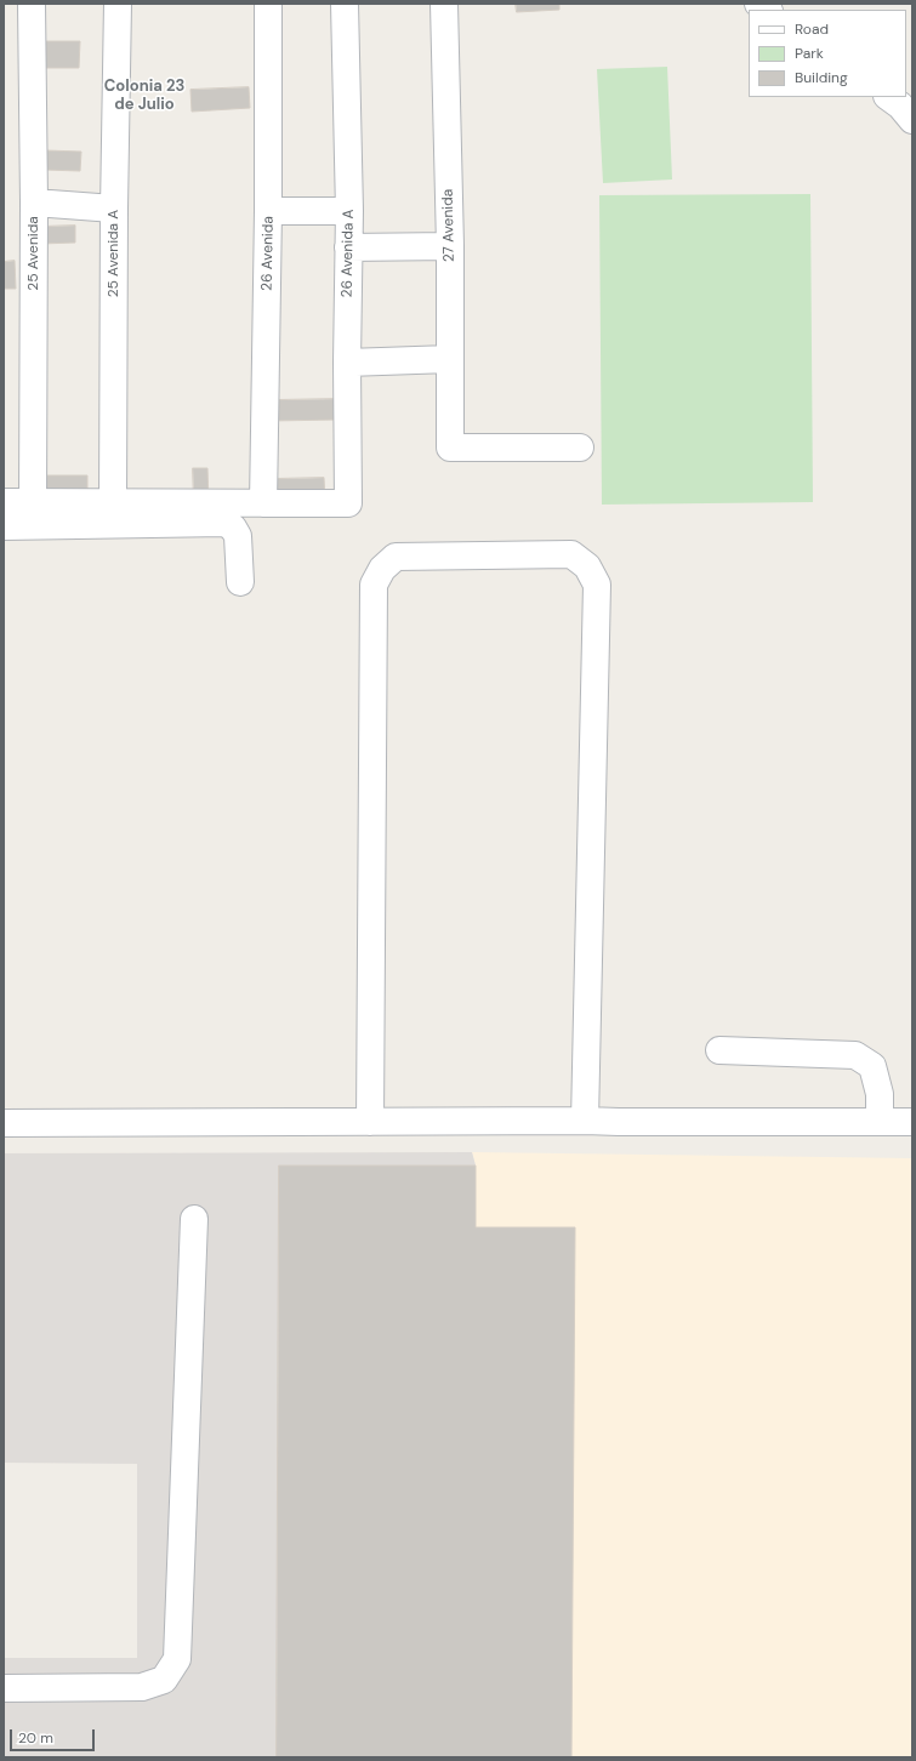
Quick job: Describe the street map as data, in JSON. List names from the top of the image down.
{
  "streets": {
    "street": [
      "27 Avenida",
      "25 Avenida",
      "25 Avenida A",
      "26 Avenida",
      "26 Avenida A"
    ]
  },
  "crossings": [
    ["26 Avenida", "26 Avenida A"]
  ],
  "districts": ["Colonia 23 de Julio"],
  "legend": ["Road", "Park", "Building"],
  "scale_bar": "20 m"
}
